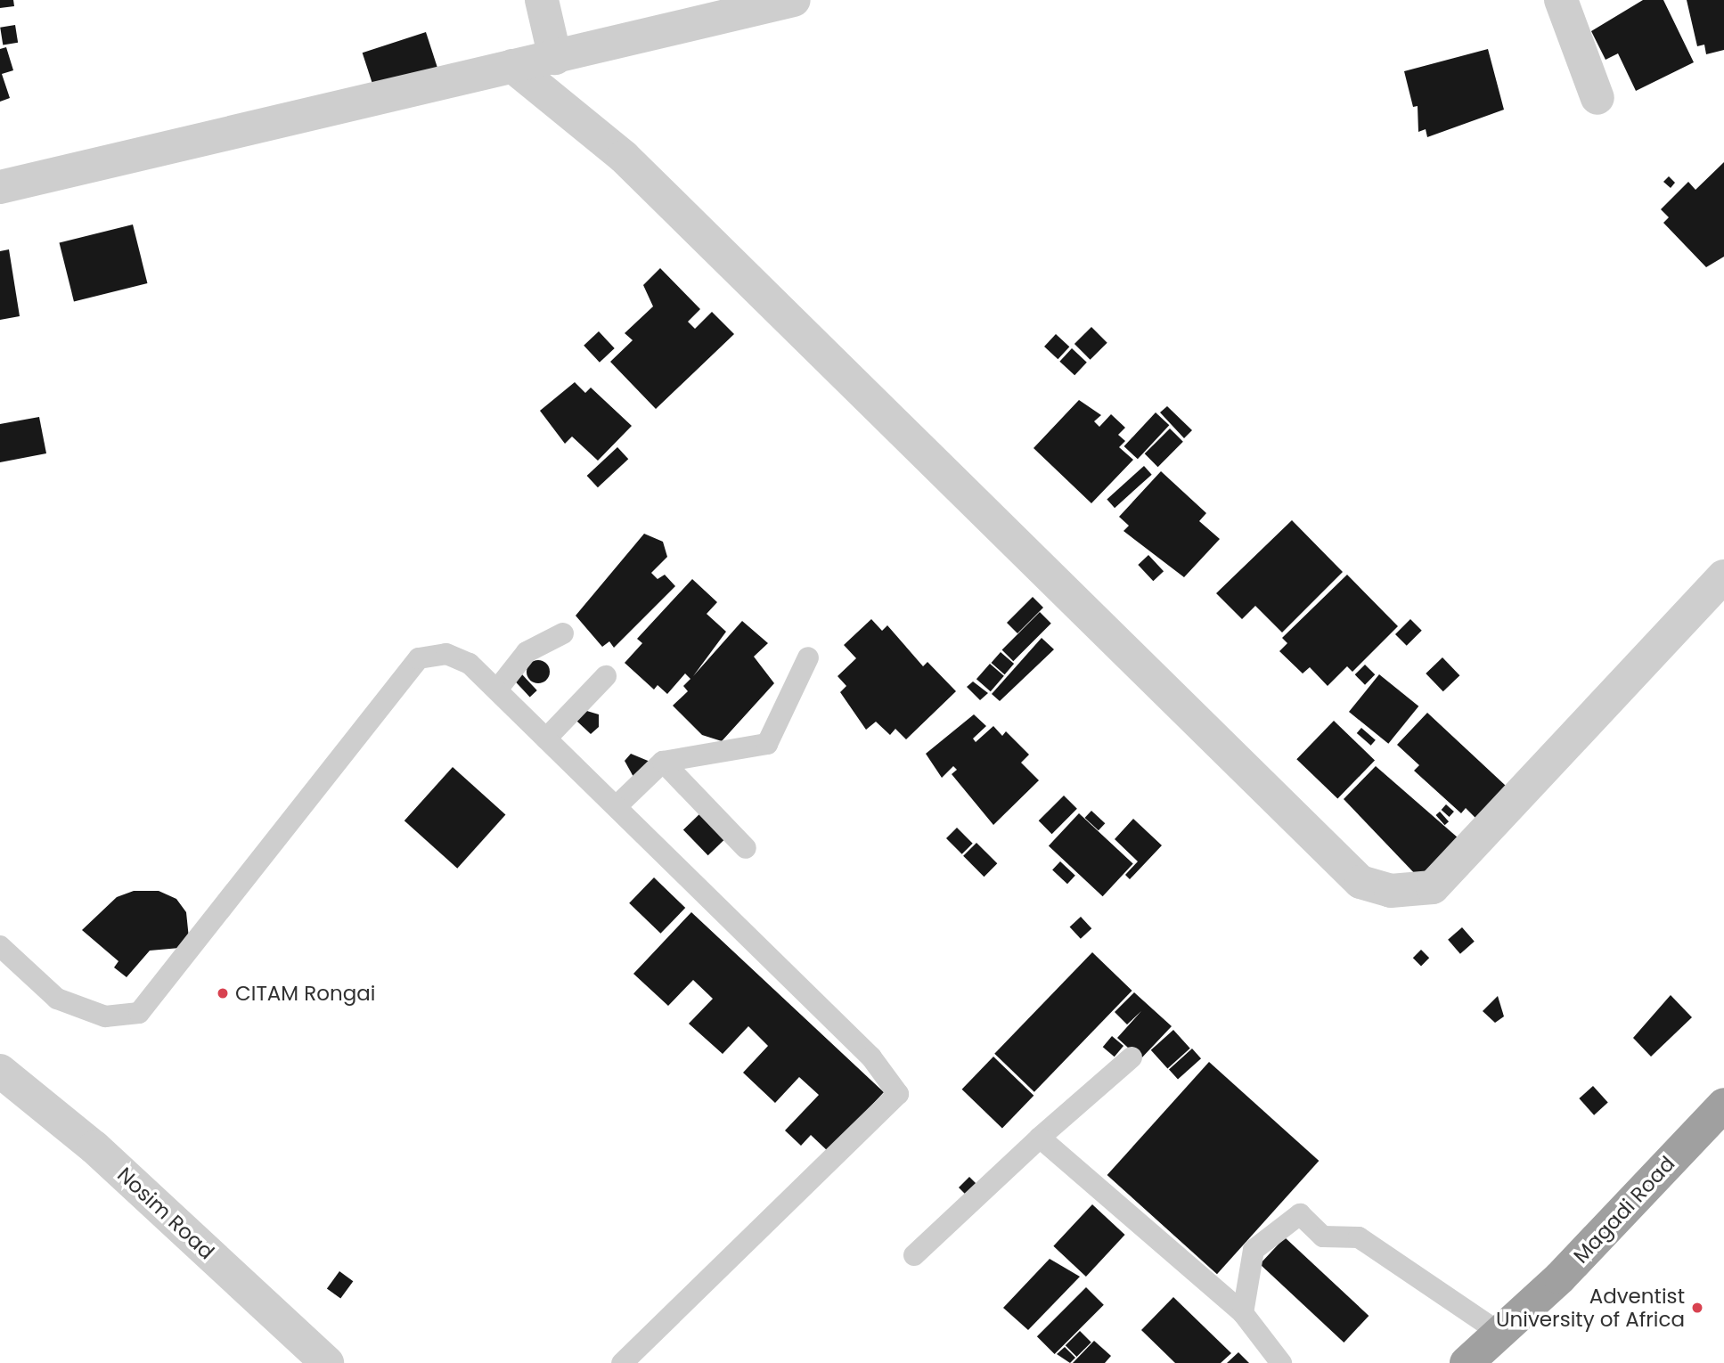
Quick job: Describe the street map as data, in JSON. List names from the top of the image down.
{
  "streets": {
    "highway": ["Magadi Road"],
    "street": ["Nosim Road"]
  },
  "places": ["CITAM Rongai", "Adventist University of Africa"]
}
